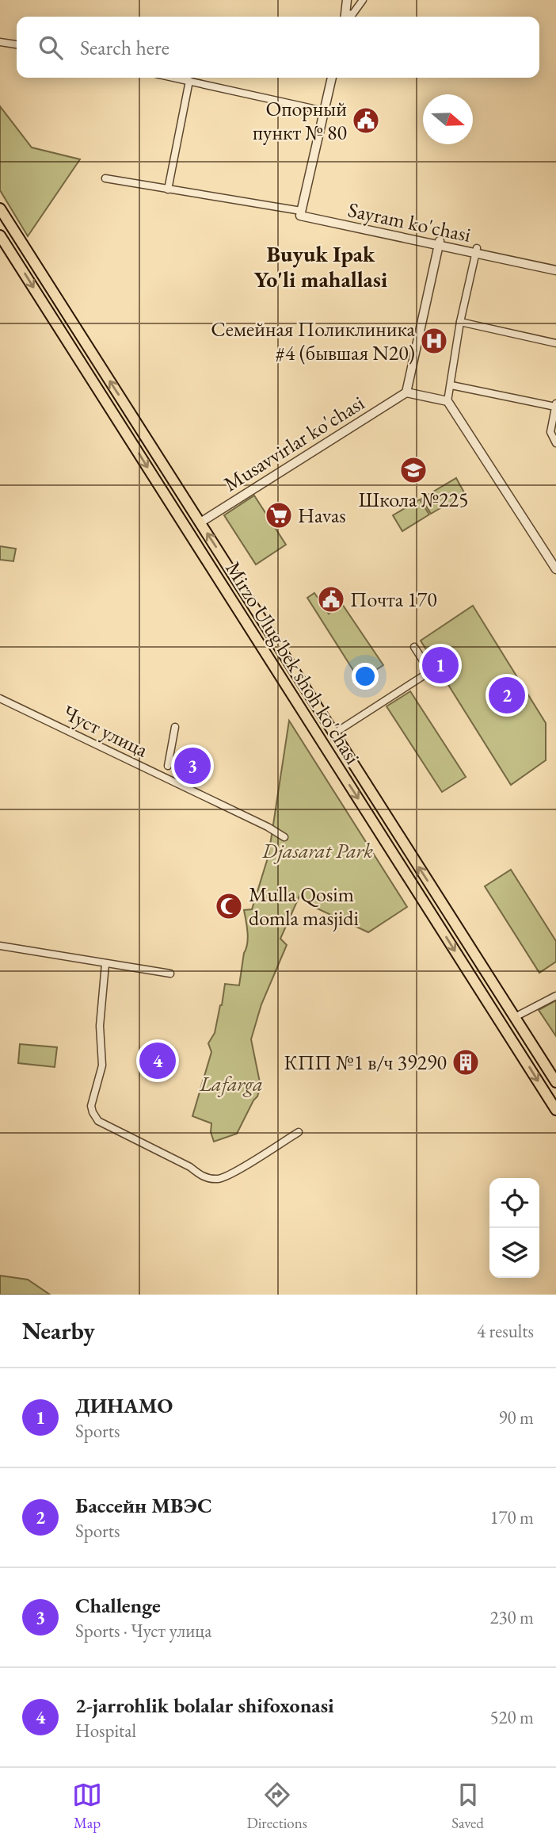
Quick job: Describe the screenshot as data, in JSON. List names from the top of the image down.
{
  "streets": {
    "main road": ["Mirzo Ulug'bek shoh ko'chasi"],
    "street": ["Sayram ko'chasi", "Musavvirlar ko'chasi", "Чуст улица"]
  },
  "crossings": [
    ["Musavvirlar ko'chasi", "Mirzo Ulug'bek shoh ko'chasi"]
  ],
  "districts": ["Buyuk Ipak Yo'li mahallasi"],
  "parks": ["Djasarat Park", "Lafarga"],
  "places": {
    "public building": ["Опорный пункт № 80", "Почта 170"],
    "hospital": ["Семейная Поликлиника #4 (бывшая N20)"],
    "school or university": ["Школа №225"],
    "supermarket": ["Havas"],
    "mosque": ["Mulla Qosim domla masjidi"],
    "building": ["КПП №1 в/ч 39290"]
  },
  "north": "right",
  "page": {
    "search": "Search here",
    "pins": [
      "1",
      "2",
      "3",
      "4"
    ],
    "heading": ["Nearby", "4 results"],
    "list": [
      {
        "mark": "1",
        "name": "ДИНАМО",
        "note": "Sports",
        "value": "90 m"
      },
      {
        "mark": "2",
        "name": "Бассейн МВЭС",
        "note": "Sports",
        "value": "170 m"
      },
      {
        "mark": "3",
        "name": "Challenge",
        "note": "Sports · Чуст улица",
        "value": "230 m"
      },
      {
        "mark": "4",
        "name": "2-jarrohlik bolalar shifoxonasi",
        "note": "Hospital",
        "value": "520 m"
      }
    ],
    "nav": ["Map", "Directions", "Saved"]
  }
}
